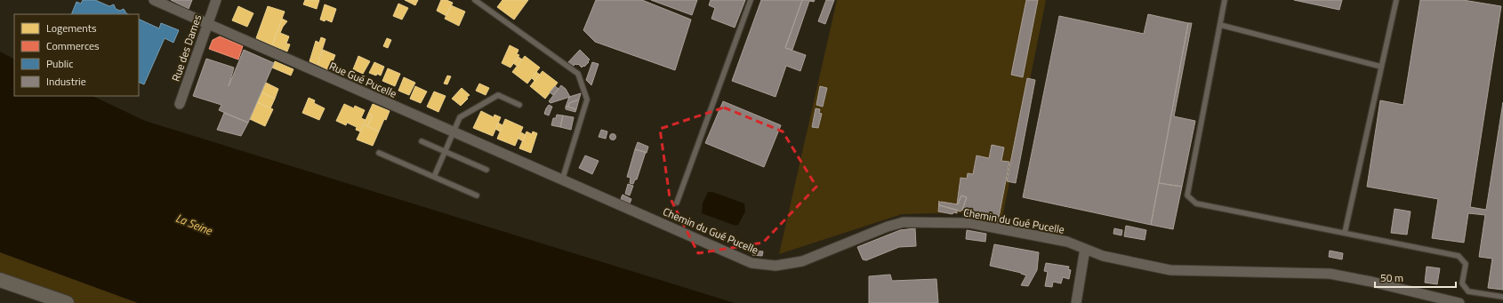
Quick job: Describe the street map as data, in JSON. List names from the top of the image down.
{
  "streets": {
    "street": ["Rue des Dames", "Rue Gué Pucelle", "Chemin du Gué Pucelle"]
  },
  "crossings": [
    ["Rue des Dames", "Rue Gué Pucelle"],
    ["Rue Gué Pucelle", "Chemin du Gué Pucelle"]
  ],
  "water": ["La Seine"],
  "legend": [
    "Logements",
    "Commerces",
    "Public",
    "Industrie"
  ],
  "scale_bar": "50 m"
}
